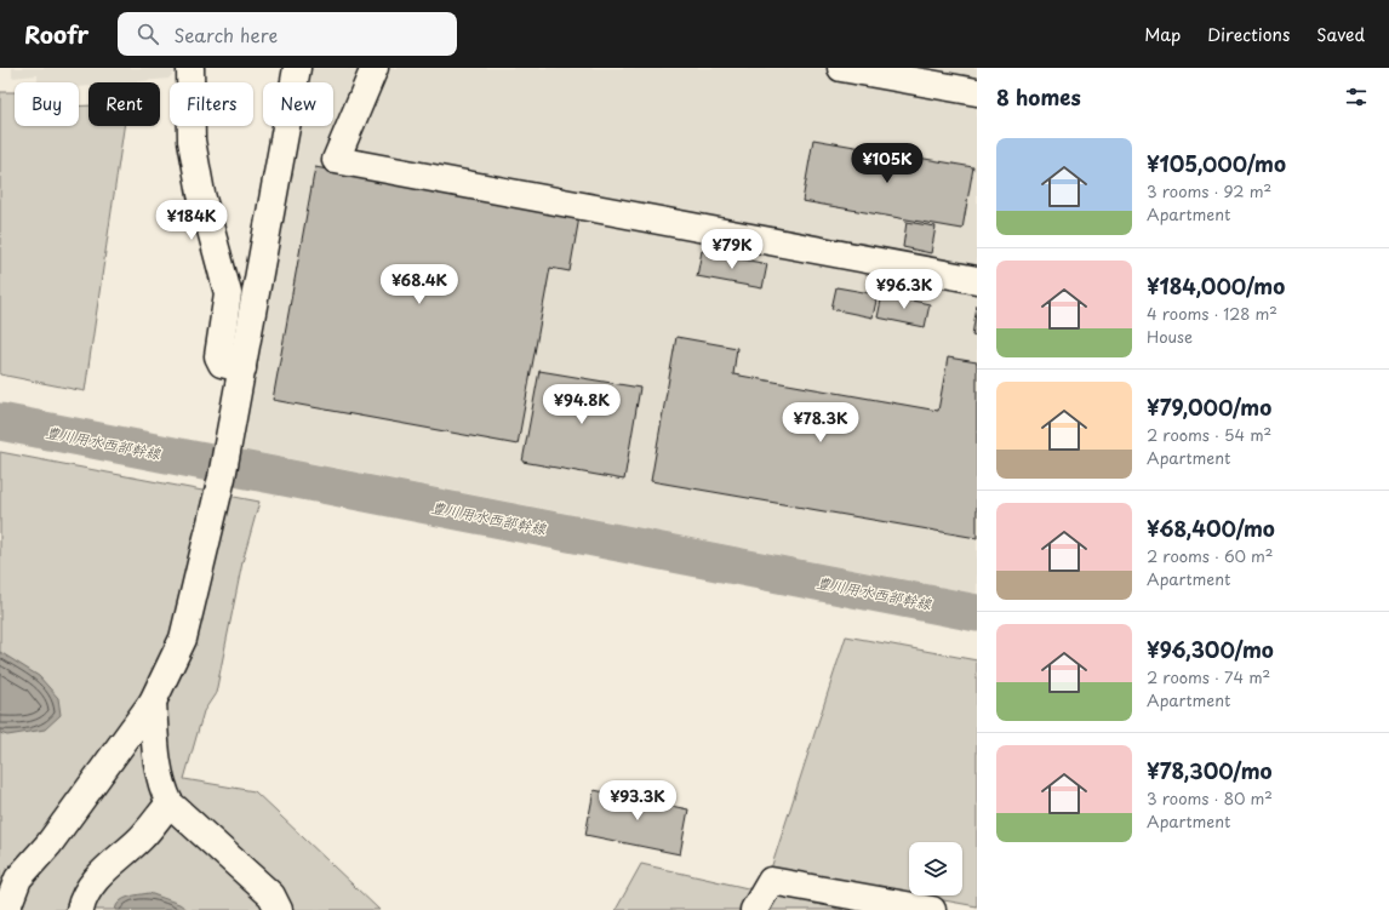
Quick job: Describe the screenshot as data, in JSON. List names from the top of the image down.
{
  "water": ["豊川用水西部幹線"],
  "page": {
    "header": "Roofr",
    "search": "Search here",
    "nav": ["Map", "Directions", "Saved"],
    "heading": "8 homes",
    "chip": [
      "Buy",
      "Rent",
      "Filters",
      "New"
    ],
    "list": [
      {
        "name": "¥105,000/mo",
        "note": "3 rooms · 92 m² · Apartment"
      },
      {
        "name": "¥184,000/mo",
        "note": "4 rooms · 128 m² · House"
      },
      {
        "name": "¥79,000/mo",
        "note": "2 rooms · 54 m² · Apartment"
      },
      {
        "name": "¥68,400/mo",
        "note": "2 rooms · 60 m² · Apartment"
      },
      {
        "name": "¥96,300/mo",
        "note": "2 rooms · 74 m² · Apartment"
      },
      {
        "name": "¥78,300/mo",
        "note": "3 rooms · 80 m² · Apartment"
      }
    ],
    "price": [
      "¥105K",
      "¥184K",
      "¥79K",
      "¥68.4K",
      "¥96.3K",
      "¥94.8K",
      "¥78.3K",
      "¥93.3K"
    ]
  }
}
